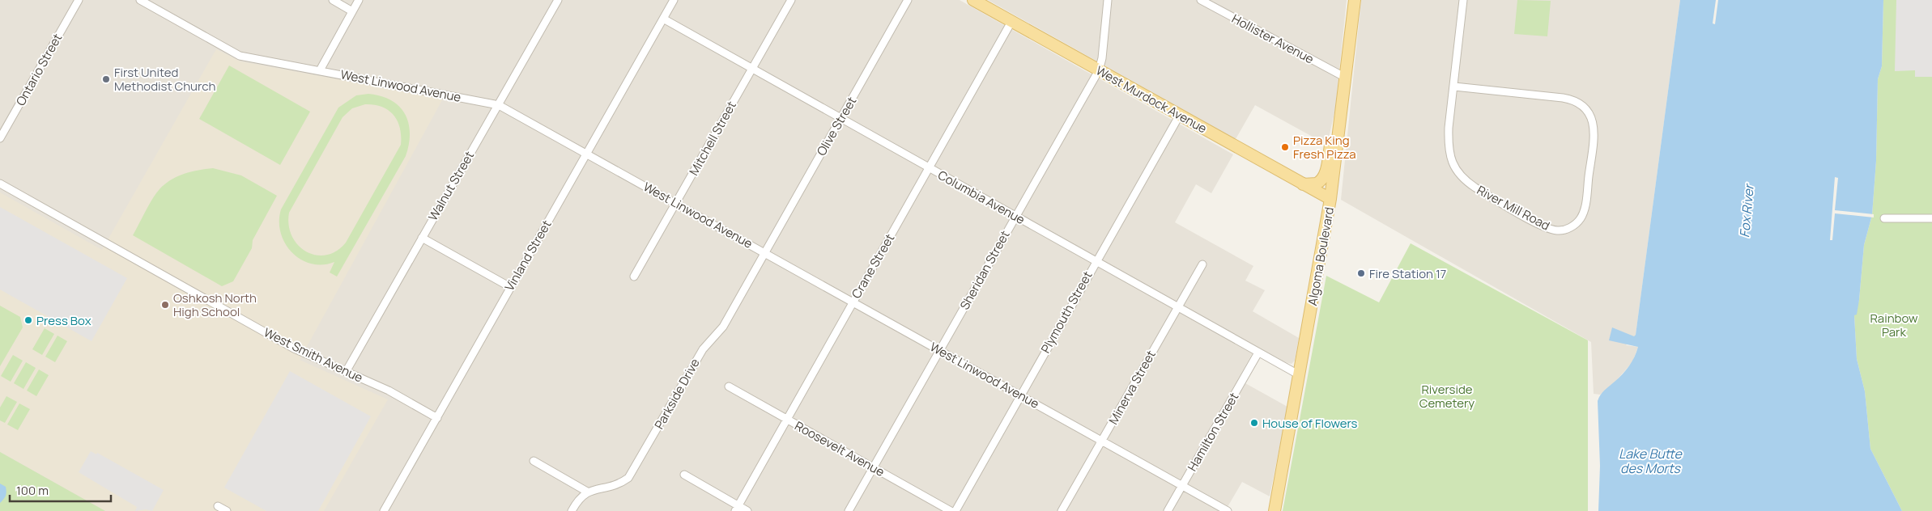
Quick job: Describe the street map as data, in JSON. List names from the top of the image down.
{
  "streets": {
    "main road": ["West Murdock Avenue", "Algoma Boulevard"],
    "street": [
      "Hollister Avenue",
      "Ontario Street",
      "West Linwood Avenue",
      "Olive Street",
      "Mitchell Street",
      "Walnut Street",
      "Columbia Avenue",
      "River Mill Road",
      "Vinland Street",
      "Crane Street",
      "Sheridan Street",
      "Plymouth Street",
      "West Smith Avenue",
      "Minerva Street",
      "Parkside Drive",
      "Hamilton Street",
      "Roosevelt Avenue"
    ]
  },
  "crossings": [
    ["Hollister Avenue", "Algoma Boulevard"],
    ["West Linwood Avenue", "Olive Street"],
    ["West Linwood Avenue", "Mitchell Street"],
    ["West Linwood Avenue", "Walnut Street"],
    ["West Linwood Avenue", "Vinland Street"],
    ["West Linwood Avenue", "Crane Street"],
    ["West Linwood Avenue", "Sheridan Street"],
    ["West Linwood Avenue", "Plymouth Street"],
    ["West Linwood Avenue", "Minerva Street"],
    ["West Linwood Avenue", "Parkside Drive"],
    ["West Linwood Avenue", "Hamilton Street"],
    ["West Murdock Avenue", "Algoma Boulevard"],
    ["West Murdock Avenue", "Crane Street"],
    ["West Murdock Avenue", "Sheridan Street"],
    ["West Murdock Avenue", "Plymouth Street"],
    ["Olive Street", "Columbia Avenue"],
    ["Olive Street", "Parkside Drive"],
    ["Mitchell Street", "Columbia Avenue"],
    ["Walnut Street", "West Smith Avenue"],
    ["Columbia Avenue", "Vinland Street"],
    ["Columbia Avenue", "Algoma Boulevard"],
    ["Columbia Avenue", "Crane Street"],
    ["Columbia Avenue", "Sheridan Street"],
    ["Columbia Avenue", "Plymouth Street"],
    ["Columbia Avenue", "Minerva Street"],
    ["Columbia Avenue", "Hamilton Street"],
    ["Vinland Street", "West Smith Avenue"],
    ["Crane Street", "Roosevelt Avenue"],
    ["Sheridan Street", "Roosevelt Avenue"]
  ],
  "water": ["Fox River", "Lake Butte des Morts"],
  "parks": ["Rainbow Park", "Riverside Cemetery"],
  "places": [
    "First United Methodist Church",
    "Pizza King Fresh Pizza",
    "Fire Station 17",
    "Oshkosh North High School",
    "Press Box",
    "House of Flowers"
  ],
  "scale_bar": "100 m"
}
